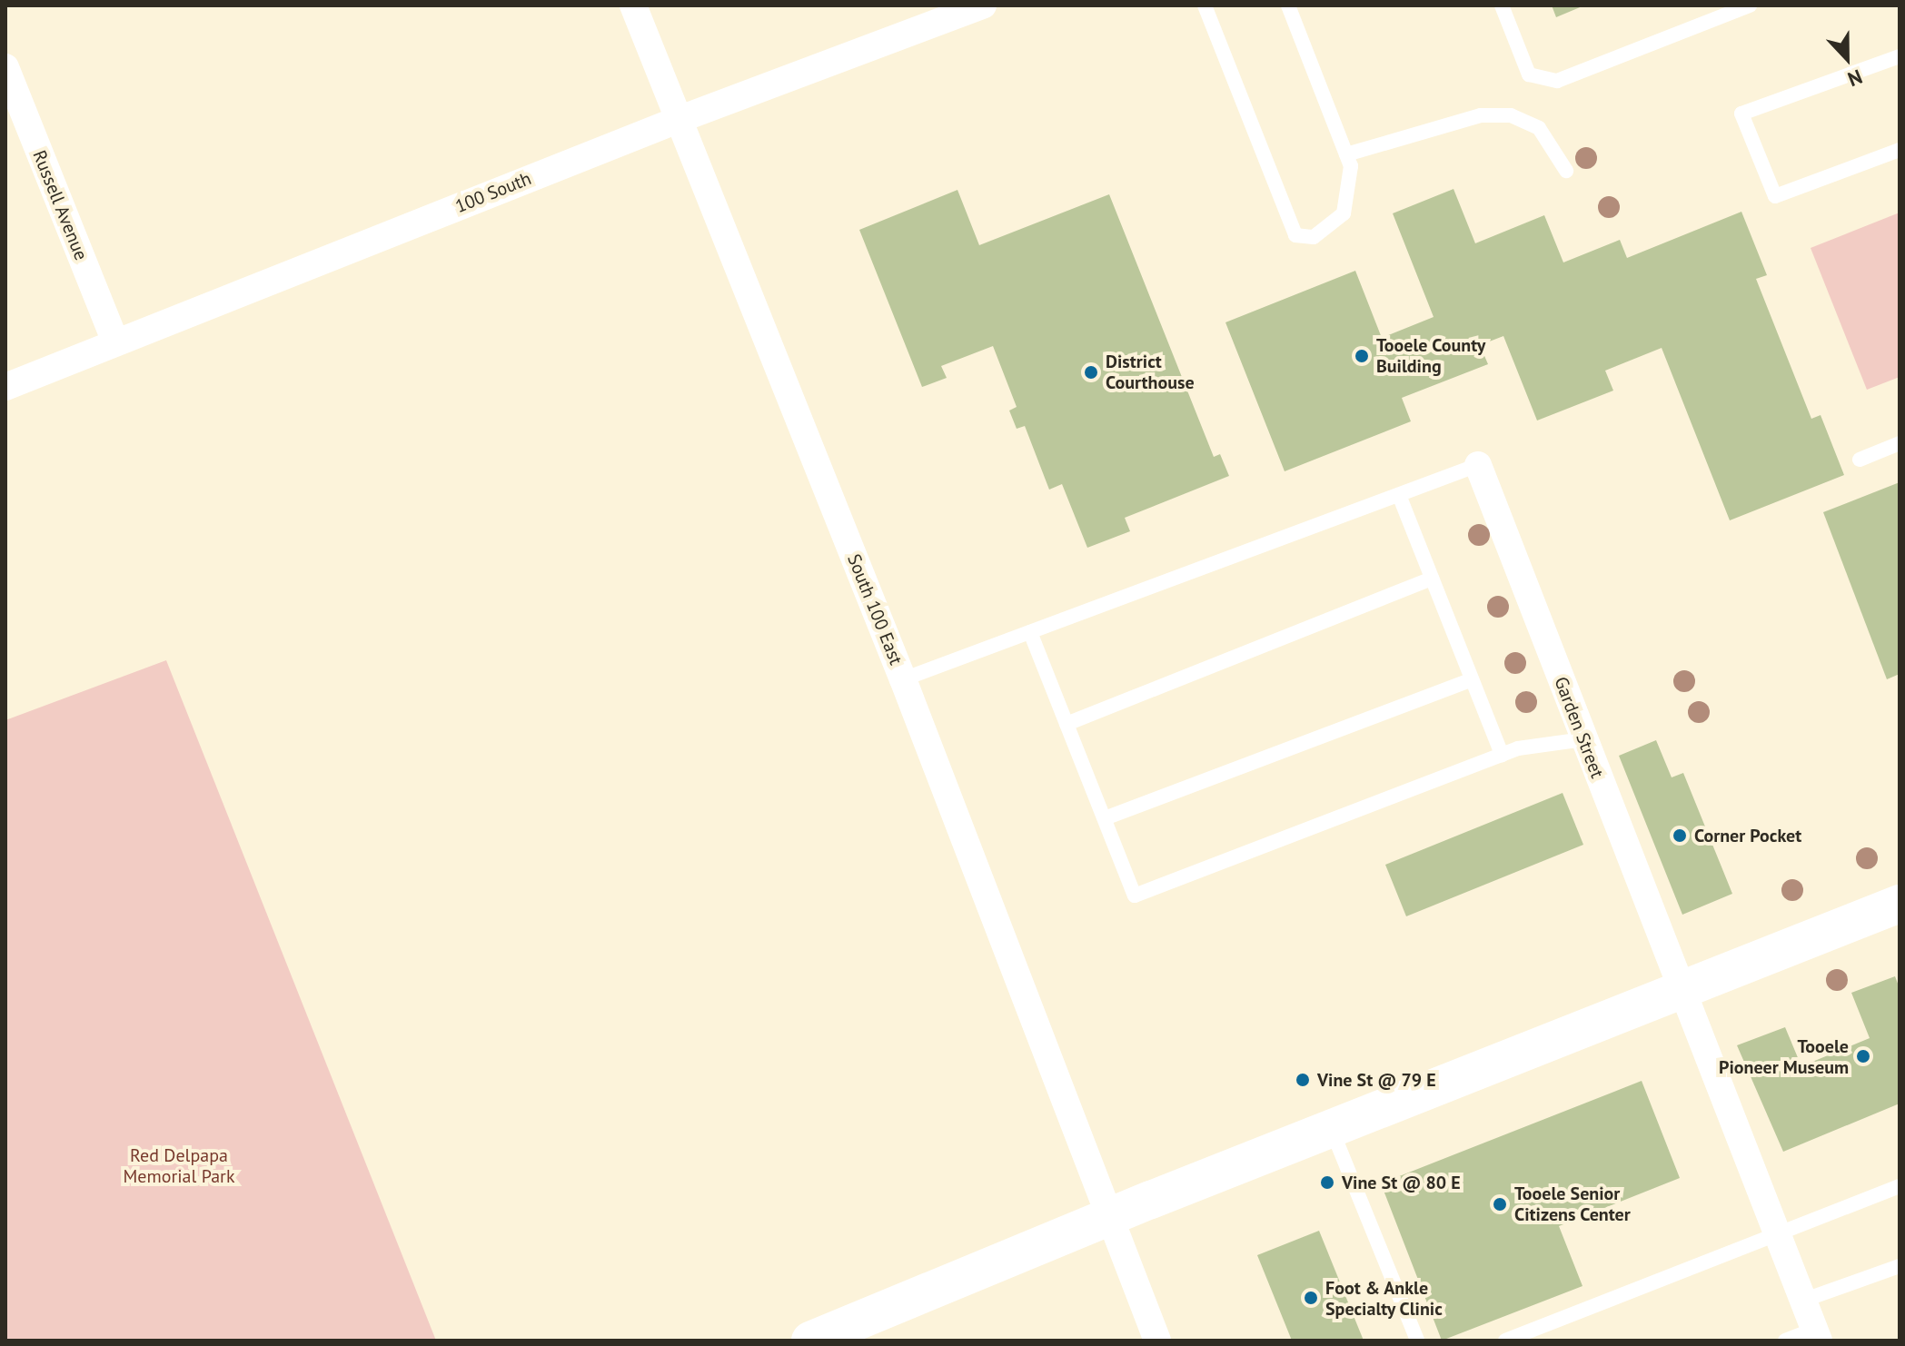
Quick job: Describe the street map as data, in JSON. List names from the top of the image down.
{
  "streets": {
    "street": [
      "100 South",
      "Russell Avenue",
      "South 100 East",
      "Garden Street"
    ]
  },
  "crossings": [
    ["100 South", "Russell Avenue"],
    ["100 South", "South 100 East"]
  ],
  "parks": ["Red Delpapa Memorial Park"],
  "places": [
    "Tooele County Building",
    "District Courthouse",
    "Corner Pocket",
    "Tooele Pioneer Museum",
    "Vine St @ 79 E",
    "Vine St @ 80 E",
    "Tooele Senior Citizens Center",
    "Foot & Ankle Specialty Clinic"
  ],
  "north": "bottom"
}
